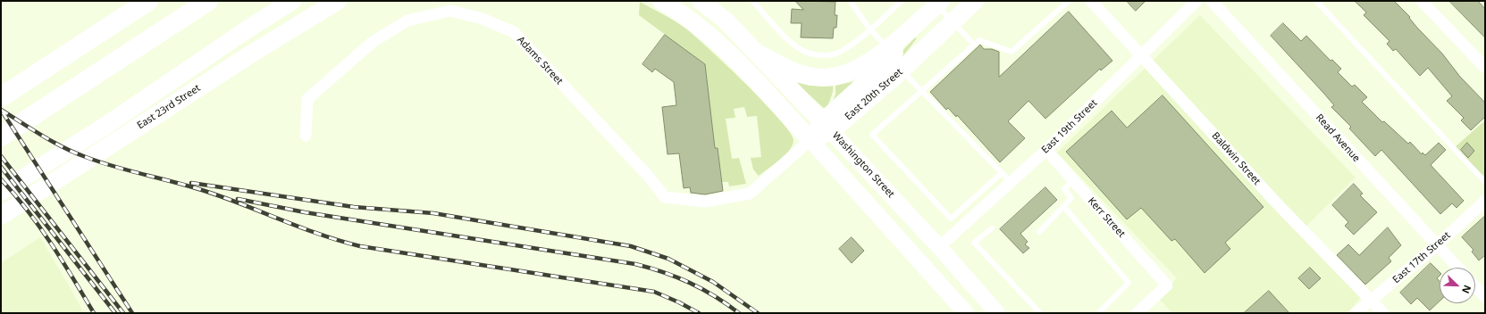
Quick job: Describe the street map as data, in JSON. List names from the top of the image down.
{
  "streets": {
    "main road": ["East 20th Street", "East 23rd Street", "Washington Street"],
    "street": [
      "Adams Street",
      "East 19th Street",
      "Read Avenue",
      "Baldwin Street",
      "Kerr Street",
      "East 17th Street"
    ]
  },
  "crossings": [
    ["Adams Street", "East 20th Street"],
    ["East 20th Street", "Washington Street"],
    ["East 19th Street", "Baldwin Street"],
    ["East 19th Street", "Washington Street"],
    ["East 19th Street", "Kerr Street"],
    ["Read Avenue", "East 17th Street"],
    ["Baldwin Street", "East 17th Street"]
  ],
  "north": "bottom right"
}
